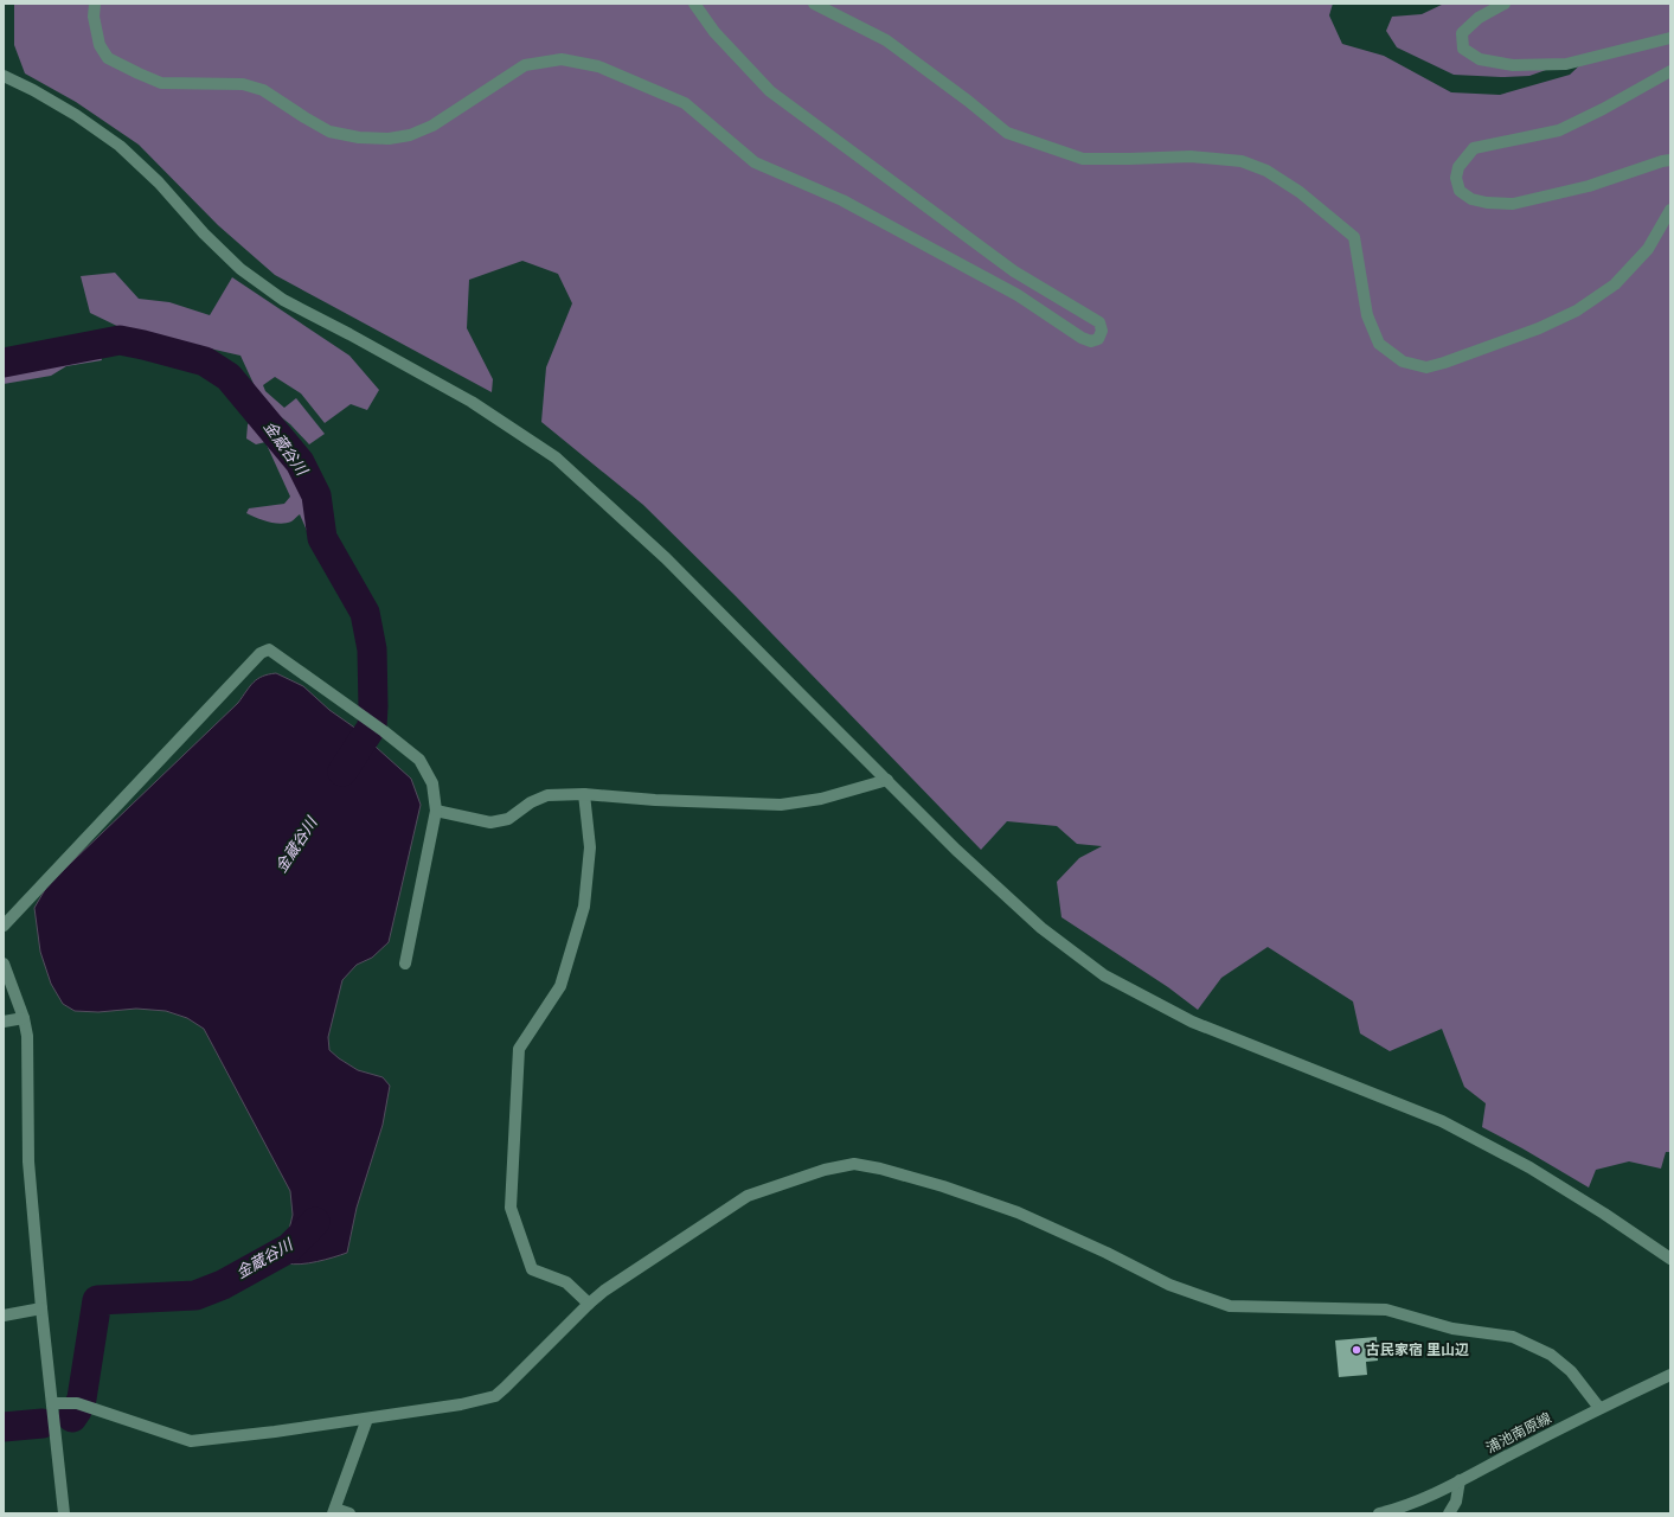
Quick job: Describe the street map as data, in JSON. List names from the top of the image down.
{
  "streets": {
    "street": ["浦池南原線"]
  },
  "water": ["金蔵谷川"],
  "places": ["古民家宿 里山辺"]
}
